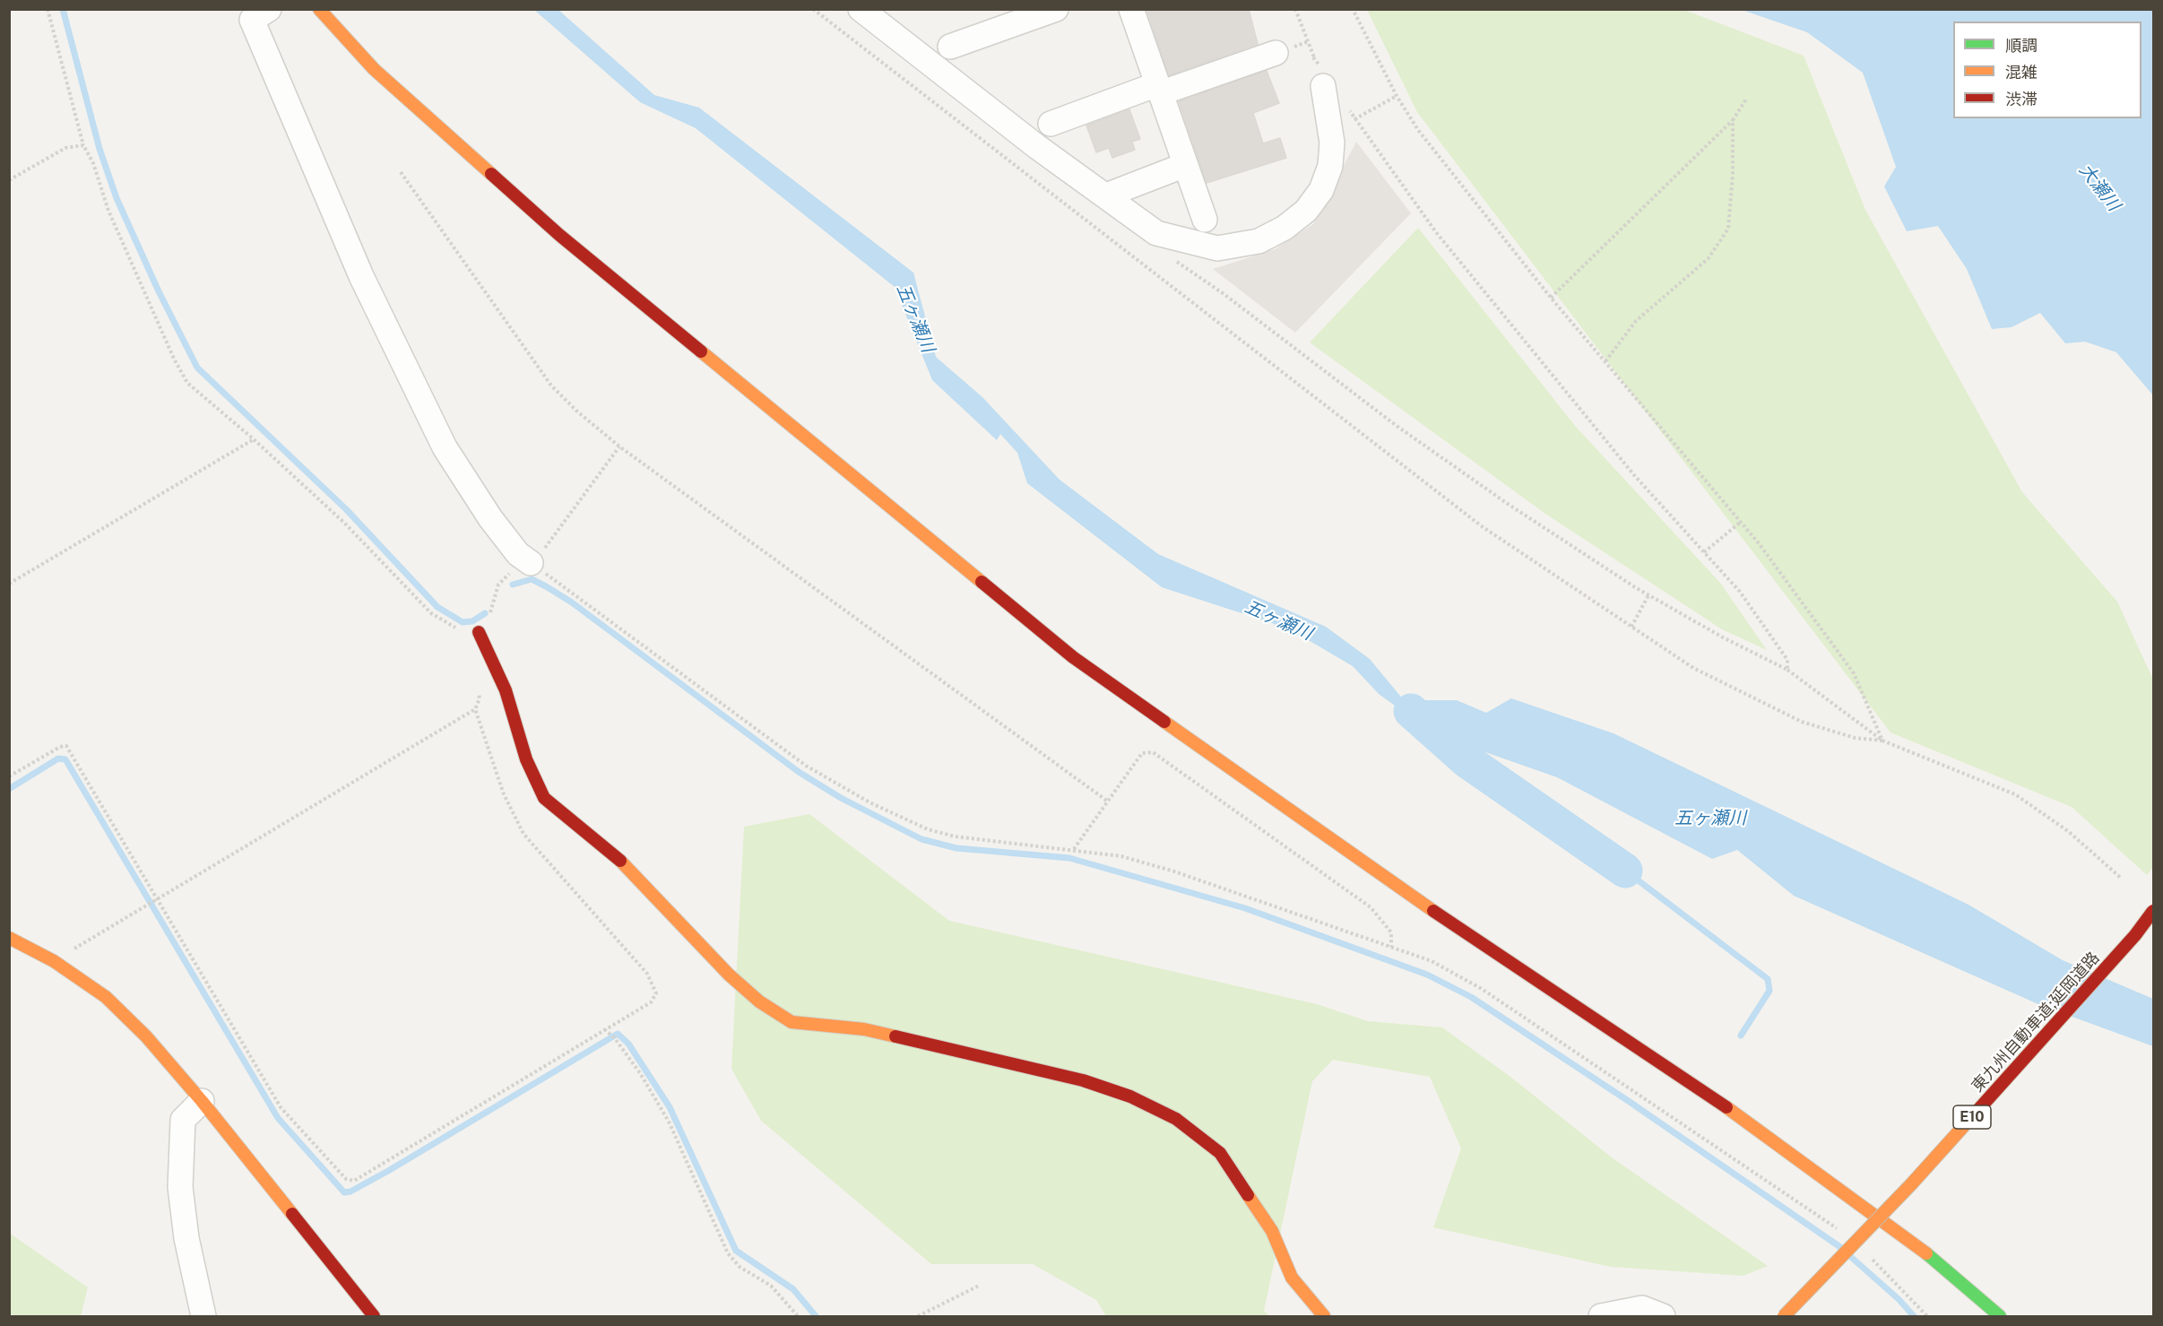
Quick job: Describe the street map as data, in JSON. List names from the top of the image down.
{
  "streets": {
    "main road": ["東九州自動車道;延岡道路", "E10"]
  },
  "water": ["大瀬川", "五ヶ瀬川"],
  "legend": ["順調", "混雑", "渋滞"]
}
